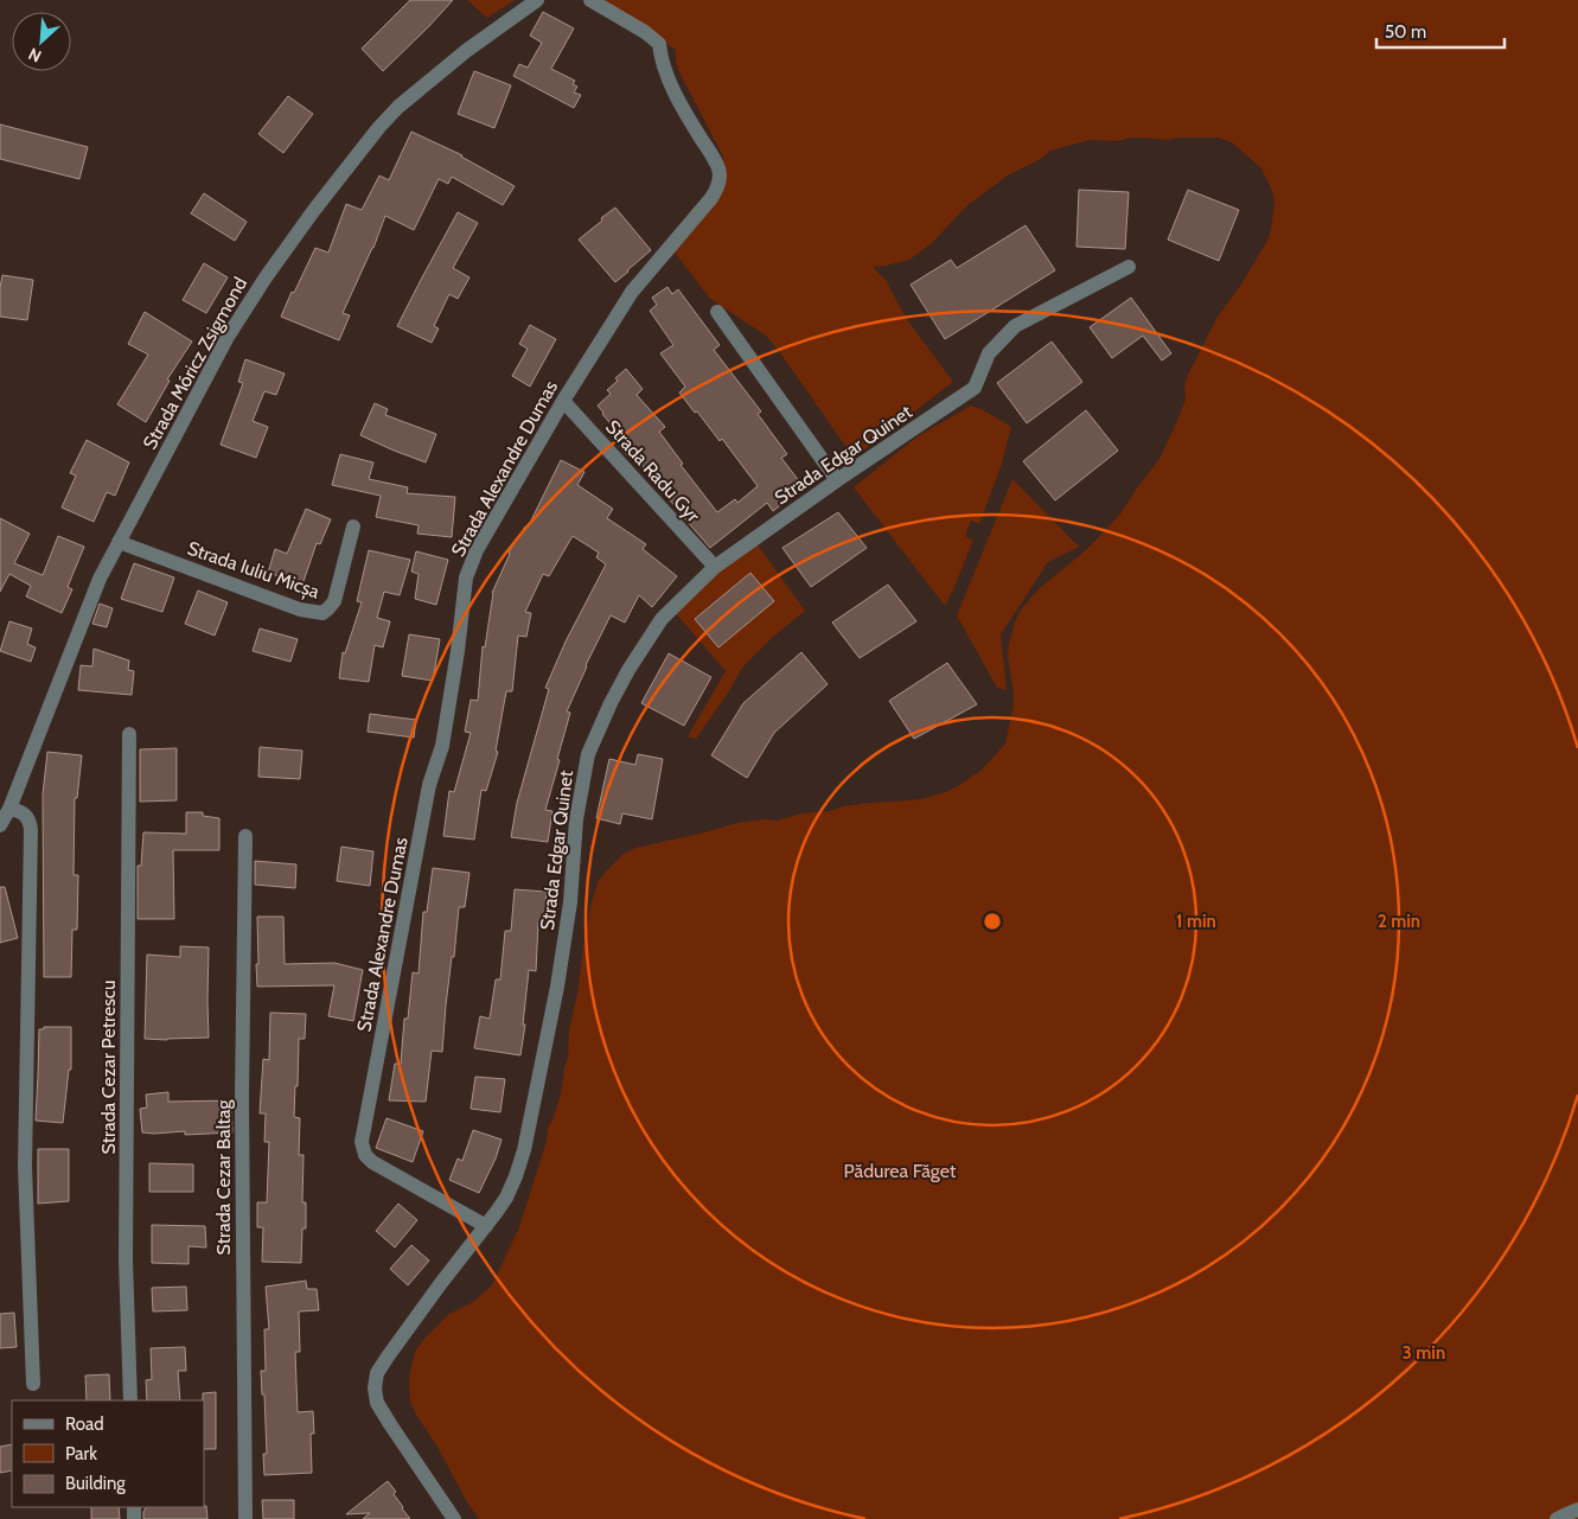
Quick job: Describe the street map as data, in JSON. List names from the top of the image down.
{
  "streets": {
    "street": [
      "Strada Móricz Zsigmond",
      "Strada Edgar Quinet",
      "Strada Alexandre Dumas",
      "Strada Radu Gyr",
      "Strada Iuliu Micșa",
      "Strada Cezar Petrescu",
      "Strada Cezar Baltag"
    ]
  },
  "crossings": [
    ["Strada Móricz Zsigmond", "Strada Iuliu Micșa"],
    ["Strada Edgar Quinet", "Strada Alexandre Dumas"],
    ["Strada Edgar Quinet", "Strada Radu Gyr"],
    ["Strada Alexandre Dumas", "Strada Radu Gyr"]
  ],
  "parks": ["Pădurea Făget"],
  "legend": ["Road", "Park", "Building"],
  "scale_bar": "50 m",
  "north": "bottom left",
  "rings": ["1 min", "2 min", "3 min"]
}
